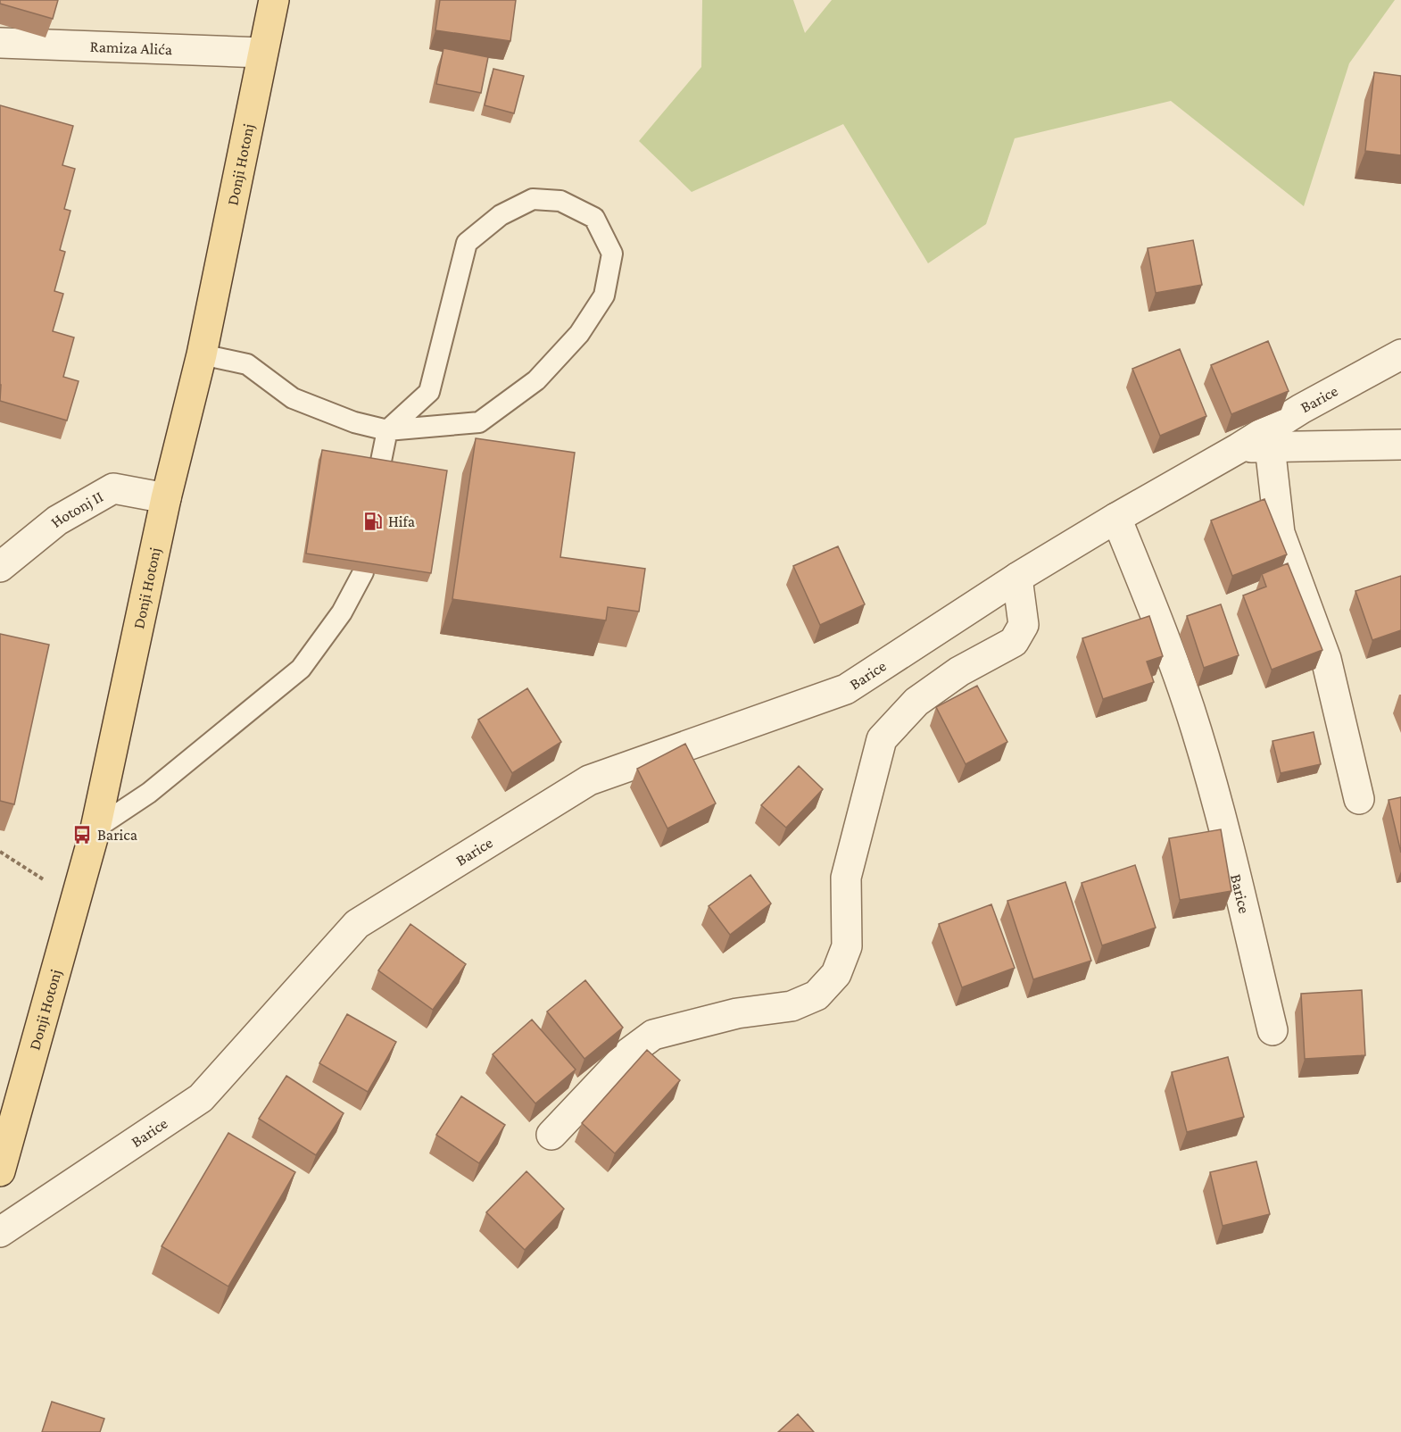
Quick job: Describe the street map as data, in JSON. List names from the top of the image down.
{
  "streets": {
    "main road": ["Donji Hotonj"],
    "street": ["Ramiza Alića", "Barice", "Hotonj II"]
  },
  "crossings": [
    ["Ramiza Alića", "Donji Hotonj"],
    ["Donji Hotonj", "Hotonj II"]
  ],
  "places": {
    "fuel station": ["Hifa"],
    "bus stop": ["Barica"]
  }
}
